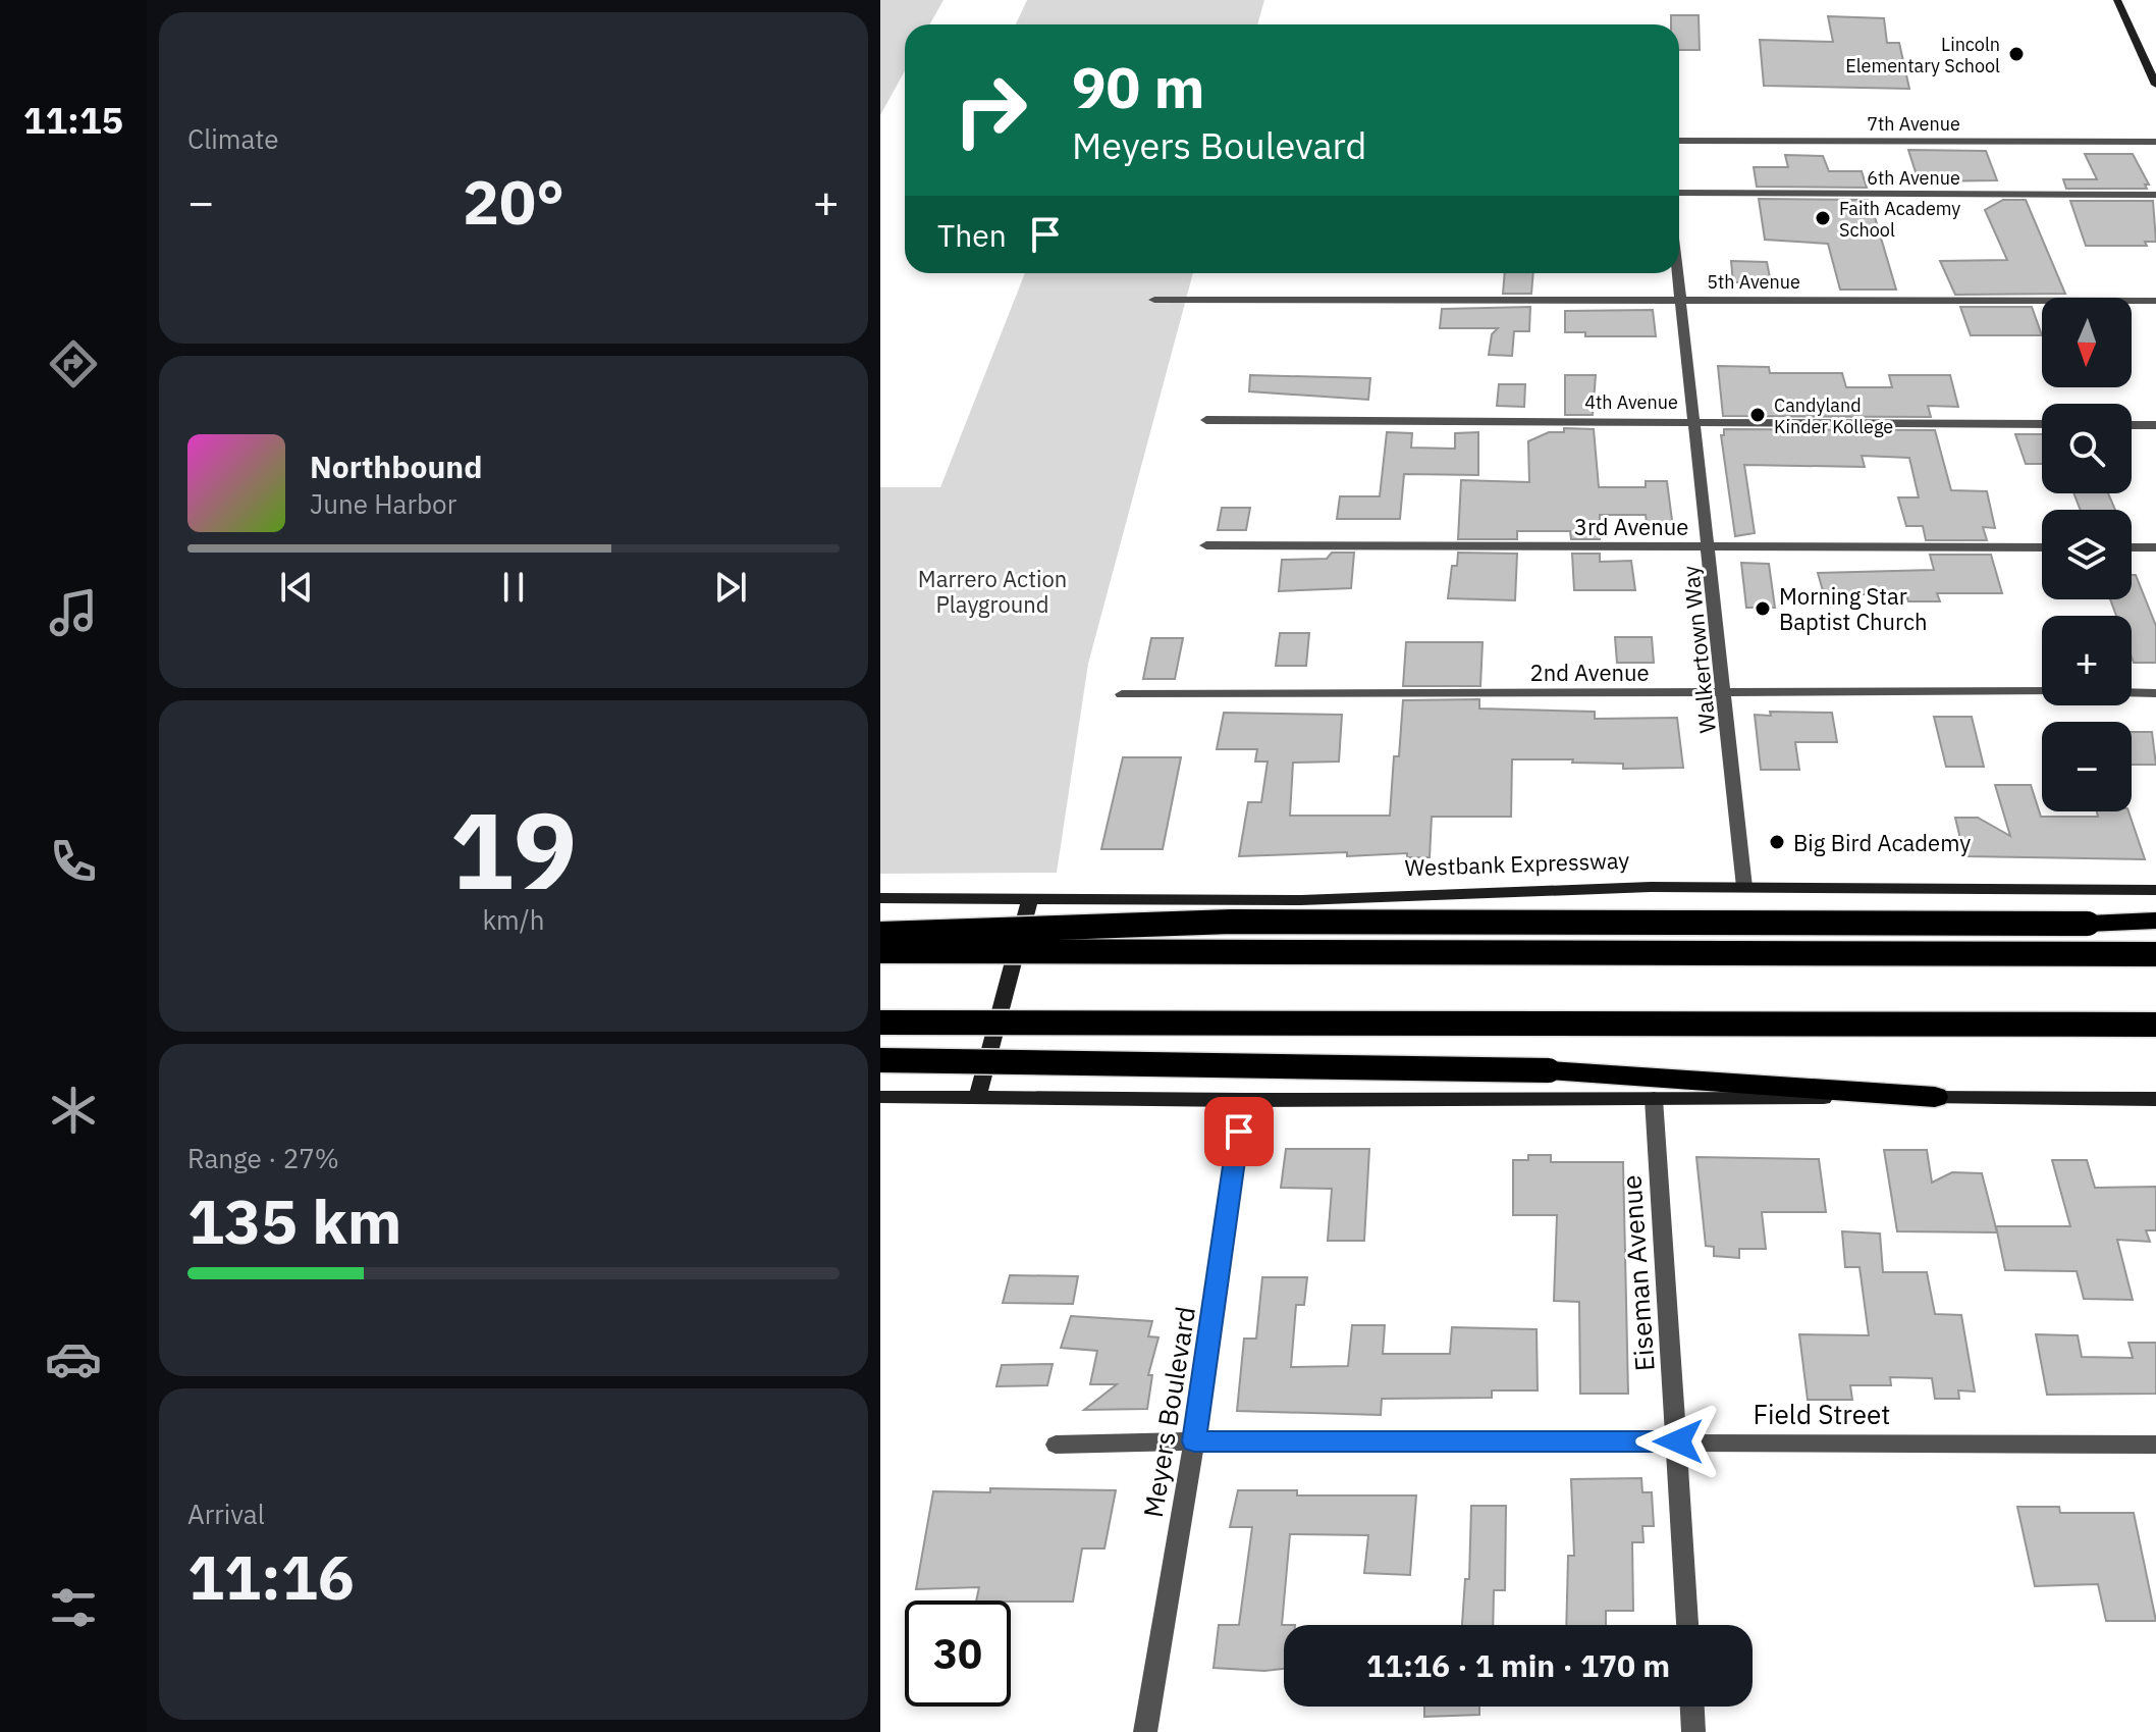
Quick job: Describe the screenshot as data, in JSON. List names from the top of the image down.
{
  "streets": {
    "main road": ["Westbank Expressway"],
    "street": [
      "7th Avenue",
      "6th Avenue",
      "5th Avenue",
      "4th Avenue",
      "3rd Avenue",
      "Walkertown Way",
      "2nd Avenue",
      "Eiseman Avenue",
      "Meyers Boulevard",
      "Field Street"
    ]
  },
  "crossings": [
    ["5th Avenue", "Walkertown Way"],
    ["4th Avenue", "Walkertown Way"],
    ["3rd Avenue", "Walkertown Way"],
    ["Walkertown Way", "2nd Avenue"],
    ["Walkertown Way", "Westbank Expressway"],
    ["Eiseman Avenue", "Field Street"],
    ["Meyers Boulevard", "Field Street"]
  ],
  "parks": ["Marrero Action Playground"],
  "places": [
    "Lincoln Elementary School",
    "Faith Academy School",
    "Candyland Kinder Kollege",
    "Morning Star Baptist Church",
    "Big Bird Academy"
  ],
  "north": "bottom",
  "page": {
    "tabs": "11:15",
    "tile": [
      "Climate",
      ["19", "km/h"],
      ["Range · 27%", "135 km"],
      ["Arrival", "11:16"]
    ],
    "turn": ["90 m", "Meyers Boulevard"],
    "heat": ["−", "20°", "+"],
    "then": "Then",
    "map_buttons": ["+", "−"],
    "song": ["Northbound", "June Harbor"],
    "limit": "30",
    "trip": "11:16 · 1 min · 170 m"
  }
}
